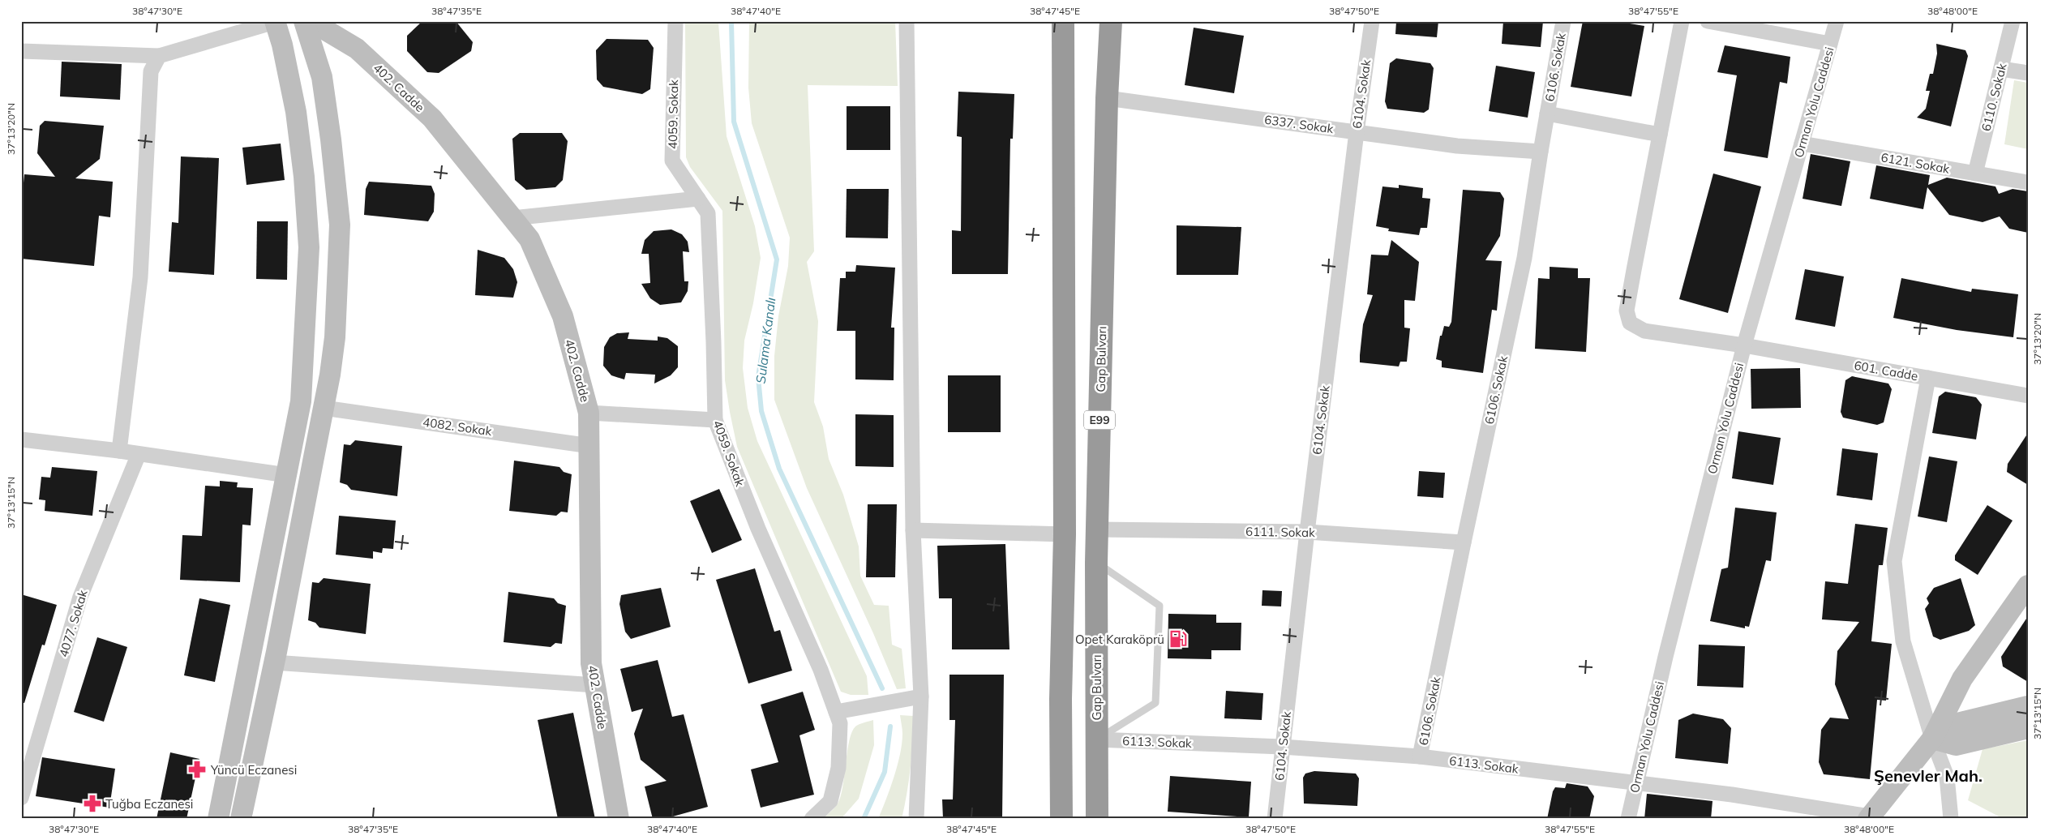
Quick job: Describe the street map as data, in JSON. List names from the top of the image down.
{
  "streets": {
    "highway": ["Gap Bulvarı", "E99"],
    "main road": ["402. Cadde"],
    "street": [
      "6106. Sokak",
      "6104. Sokak",
      "6110. Sokak",
      "Orman Yolu Caddesi",
      "4059. Sokak",
      "6337. Sokak",
      "6121. Sokak",
      "601. Cadde",
      "4082. Sokak",
      "6111. Sokak",
      "4077. Sokak",
      "6113. Sokak"
    ]
  },
  "crossings": [
    ["6106. Sokak", "6337. Sokak"],
    ["6106. Sokak", "6111. Sokak"],
    ["6106. Sokak", "6113. Sokak"],
    ["402. Cadde", "4082. Sokak"],
    ["6104. Sokak", "6337. Sokak"],
    ["6104. Sokak", "6111. Sokak"],
    ["6104. Sokak", "6113. Sokak"],
    ["6110. Sokak", "6121. Sokak"],
    ["Orman Yolu Caddesi", "6121. Sokak"],
    ["Orman Yolu Caddesi", "601. Cadde"],
    ["Orman Yolu Caddesi", "6113. Sokak"],
    ["6337. Sokak", "Gap Bulvarı"],
    ["Gap Bulvarı", "6111. Sokak"],
    ["Gap Bulvarı", "6113. Sokak"]
  ],
  "districts": ["Şenevler Mah."],
  "water": ["Sulama Kanalı"],
  "places": {
    "fuel station": ["Opet Karaköprü"],
    "pharmacy": ["Yüncü Eczanesi", "Tuğba Eczanesi"]
  },
  "coordinates": [
    "38°47'30\"E",
    "38°47'35\"E",
    "38°47'40\"E",
    "38°47'45\"E",
    "38°47'50\"E",
    "38°47'55\"E",
    "38°48'00\"E",
    "37°13'20\"N",
    "37°13'15\"N"
  ]
}
